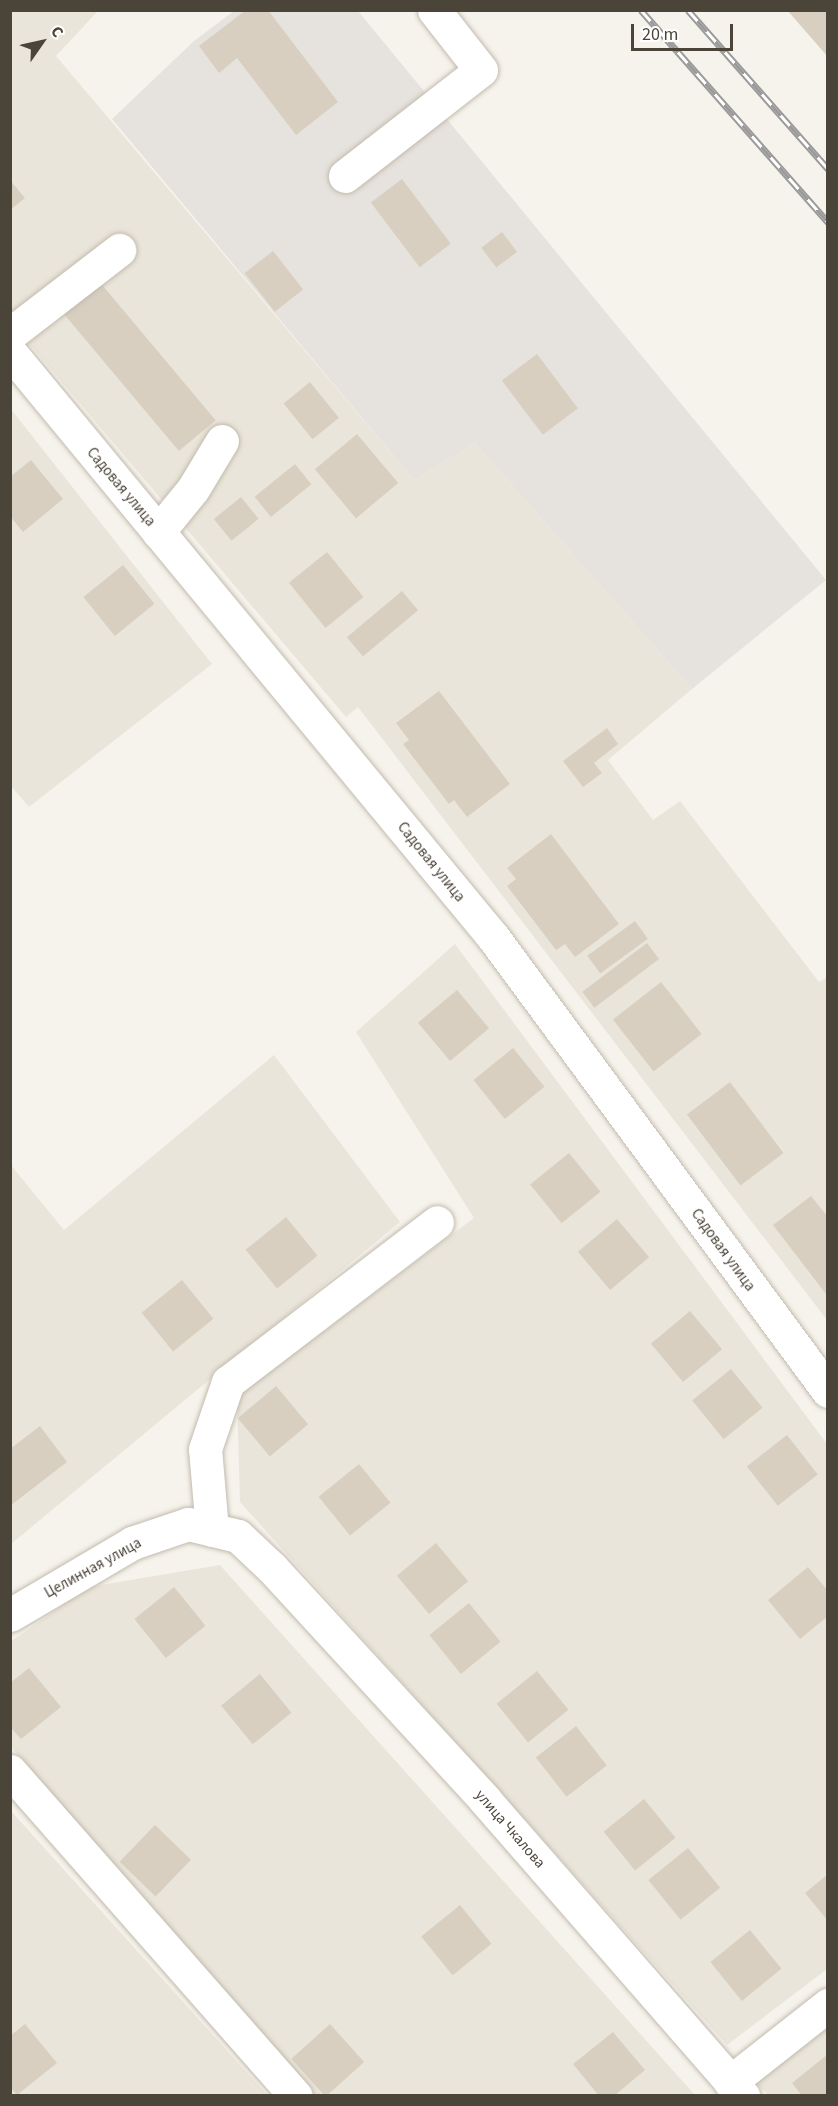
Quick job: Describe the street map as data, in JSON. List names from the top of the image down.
{
  "streets": {
    "street": ["Садовая улица", "Целинная улица", "улица Чкалова"]
  },
  "crossings": [
    ["Целинная улица", "улица Чкалова"]
  ],
  "scale_bar": "20 m",
  "north": "top right"
}
